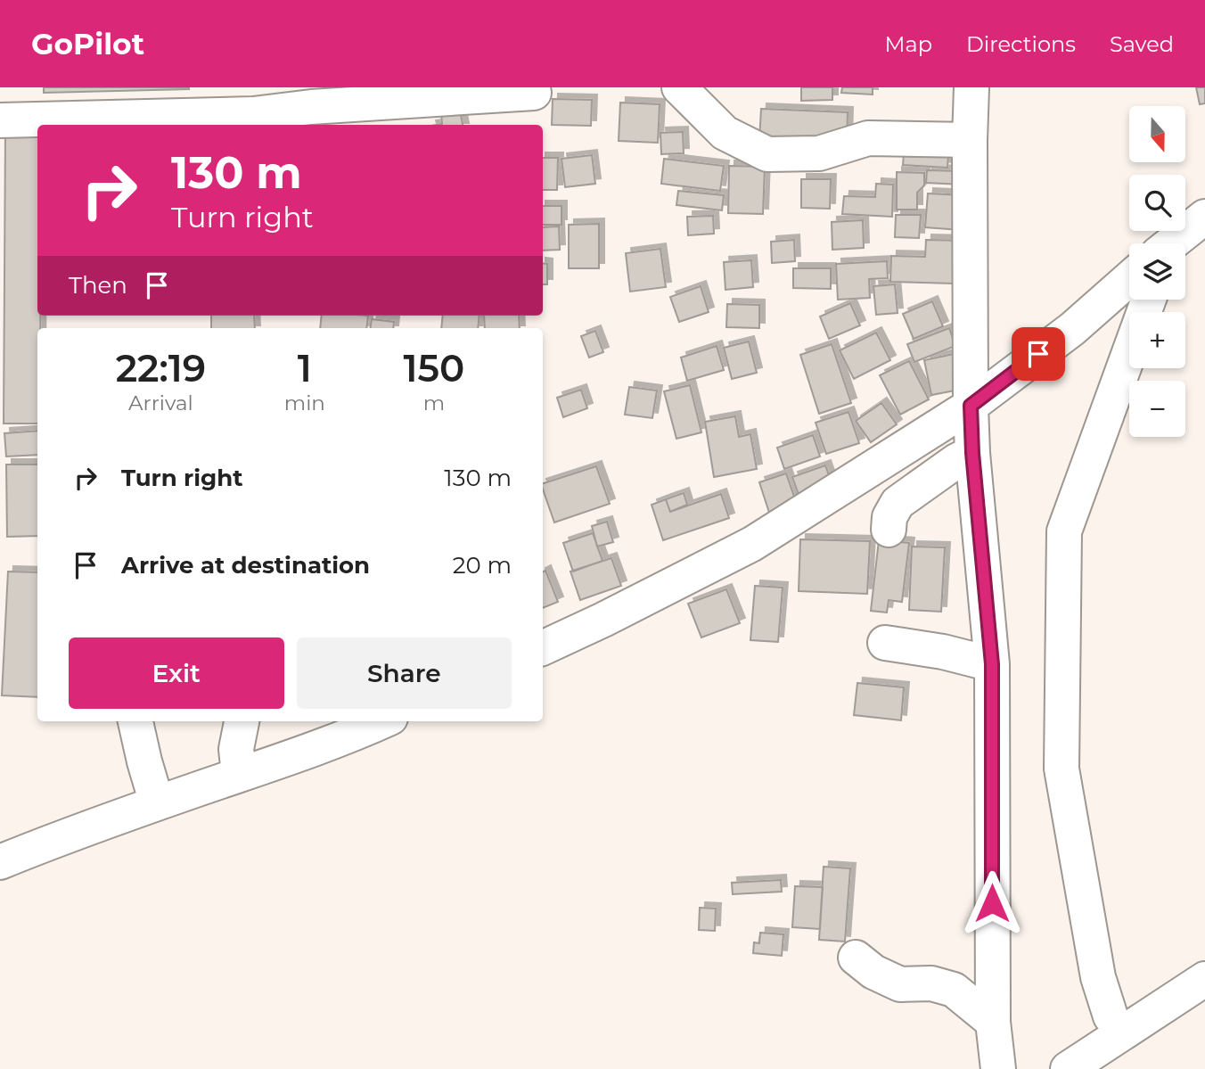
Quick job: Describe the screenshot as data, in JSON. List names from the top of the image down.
{
  "north": "bottom",
  "page": {
    "header": "GoPilot",
    "nav": ["Map", "Directions", "Saved"],
    "map_buttons": ["+", "−"],
    "turn": ["130 m", "Turn right"],
    "then": "Then",
    "eta": [
      "22:19",
      "Arrival",
      "1",
      "min",
      "150",
      "m"
    ],
    "list": [
      {
        "name": "Turn right",
        "value": "130 m"
      },
      {
        "name": "Arrive at destination",
        "value": "20 m"
      }
    ],
    "buttons": ["Exit", "Share"]
  }
}
